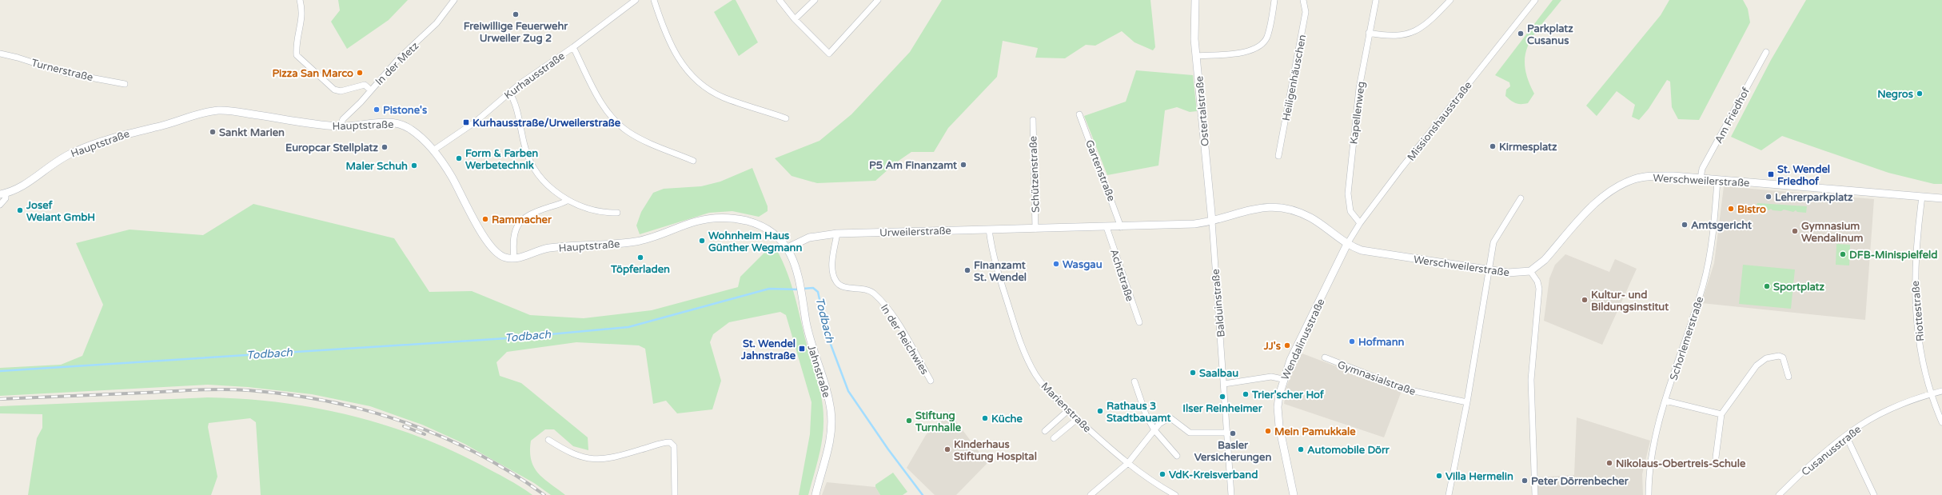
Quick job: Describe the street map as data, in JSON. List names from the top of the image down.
{
  "streets": {
    "main road": [
      "Ostertalstraße",
      "Hauptstraße",
      "Werschweilerstraße",
      "Urweilerstraße",
      "Wendalinusstraße",
      "Jahnstraße"
    ],
    "street": [
      "In der Metz",
      "Turnerstraße",
      "Kurhausstraße",
      "Heiligenhäuschen",
      "Kapellenweg",
      "Am Friedhof",
      "Missionshausstraße",
      "Gartenstraße",
      "Schützenstraße",
      "Achtstraße",
      "Balduinstraße",
      "Riottestraße",
      "Schorlemerstraße",
      "In der Reichwies",
      "Gymnasialstraße",
      "Marienstraße",
      "Cusanusstraße"
    ]
  },
  "crossings": [
    ["In der Metz", "Hauptstraße"],
    ["Kurhausstraße", "Hauptstraße"],
    ["Ostertalstraße", "Werschweilerstraße"],
    ["Ostertalstraße", "Urweilerstraße"],
    ["Ostertalstraße", "Balduinstraße"],
    ["Kapellenweg", "Missionshausstraße"],
    ["Am Friedhof", "Werschweilerstraße"],
    ["Missionshausstraße", "Werschweilerstraße"],
    ["Missionshausstraße", "Wendalinusstraße"],
    ["Hauptstraße", "Urweilerstraße"],
    ["Hauptstraße", "Jahnstraße"],
    ["Gartenstraße", "Urweilerstraße"],
    ["Schützenstraße", "Urweilerstraße"],
    ["Werschweilerstraße", "Urweilerstraße"],
    ["Werschweilerstraße", "Balduinstraße"],
    ["Werschweilerstraße", "Riottestraße"],
    ["Werschweilerstraße", "Schorlemerstraße"],
    ["Werschweilerstraße", "Wendalinusstraße"],
    ["Urweilerstraße", "Achtstraße"],
    ["Urweilerstraße", "Balduinstraße"],
    ["Urweilerstraße", "In der Reichwies"],
    ["Urweilerstraße", "Jahnstraße"],
    ["Urweilerstraße", "Marienstraße"],
    ["Riottestraße", "Cusanusstraße"]
  ],
  "water": ["Todbach"],
  "places": {
    "other": [
      "Freiwillige Feuerwehr Urweiler Zug 2",
      "Parkplatz Cusanus",
      "Pizza San Marco",
      "Negros",
      "Pistone's",
      "Sankt Marien",
      "Kirmesplatz",
      "Europcar Stellplatz",
      "Form & Farben Werbetechnik",
      "P5 Am Finanzamt",
      "Maler Schuh",
      "Lehrerparkplatz",
      "Bistro",
      "Josef Weiant GmbH",
      "Rammacher",
      "Amtsgericht",
      "Gymnasium Wendalinum",
      "Wohnheim Haus Günther Wegmann",
      "DFB-Minispielfeld",
      "Töpferladen",
      "Wasgau",
      "Finanzamt St. Wendel",
      "Sportplatz",
      "Kultur- und Bildungsinstitut",
      "Hofmann",
      "JJ's",
      "Saalbau",
      "Trier'scher Hof",
      "Ilser Reinheimer",
      "Rathaus 3 Stadtbauamt",
      "Küche",
      "Stiftung Turnhalle",
      "Mein Pamukkale",
      "Basler Versicherungen",
      "Kinderhaus Stiftung Hospital",
      "Automobile Dörr",
      "Nikolaus-Obertreis-Schule",
      "VdK-Kreisverband",
      "Villa Hermelin",
      "Peter Dörrenbecher"
    ],
    "transit": ["Kurhausstraße/Urweilerstraße", "St. Wendel Friedhof", "St. Wendel Jahnstraße"]
  }
}
